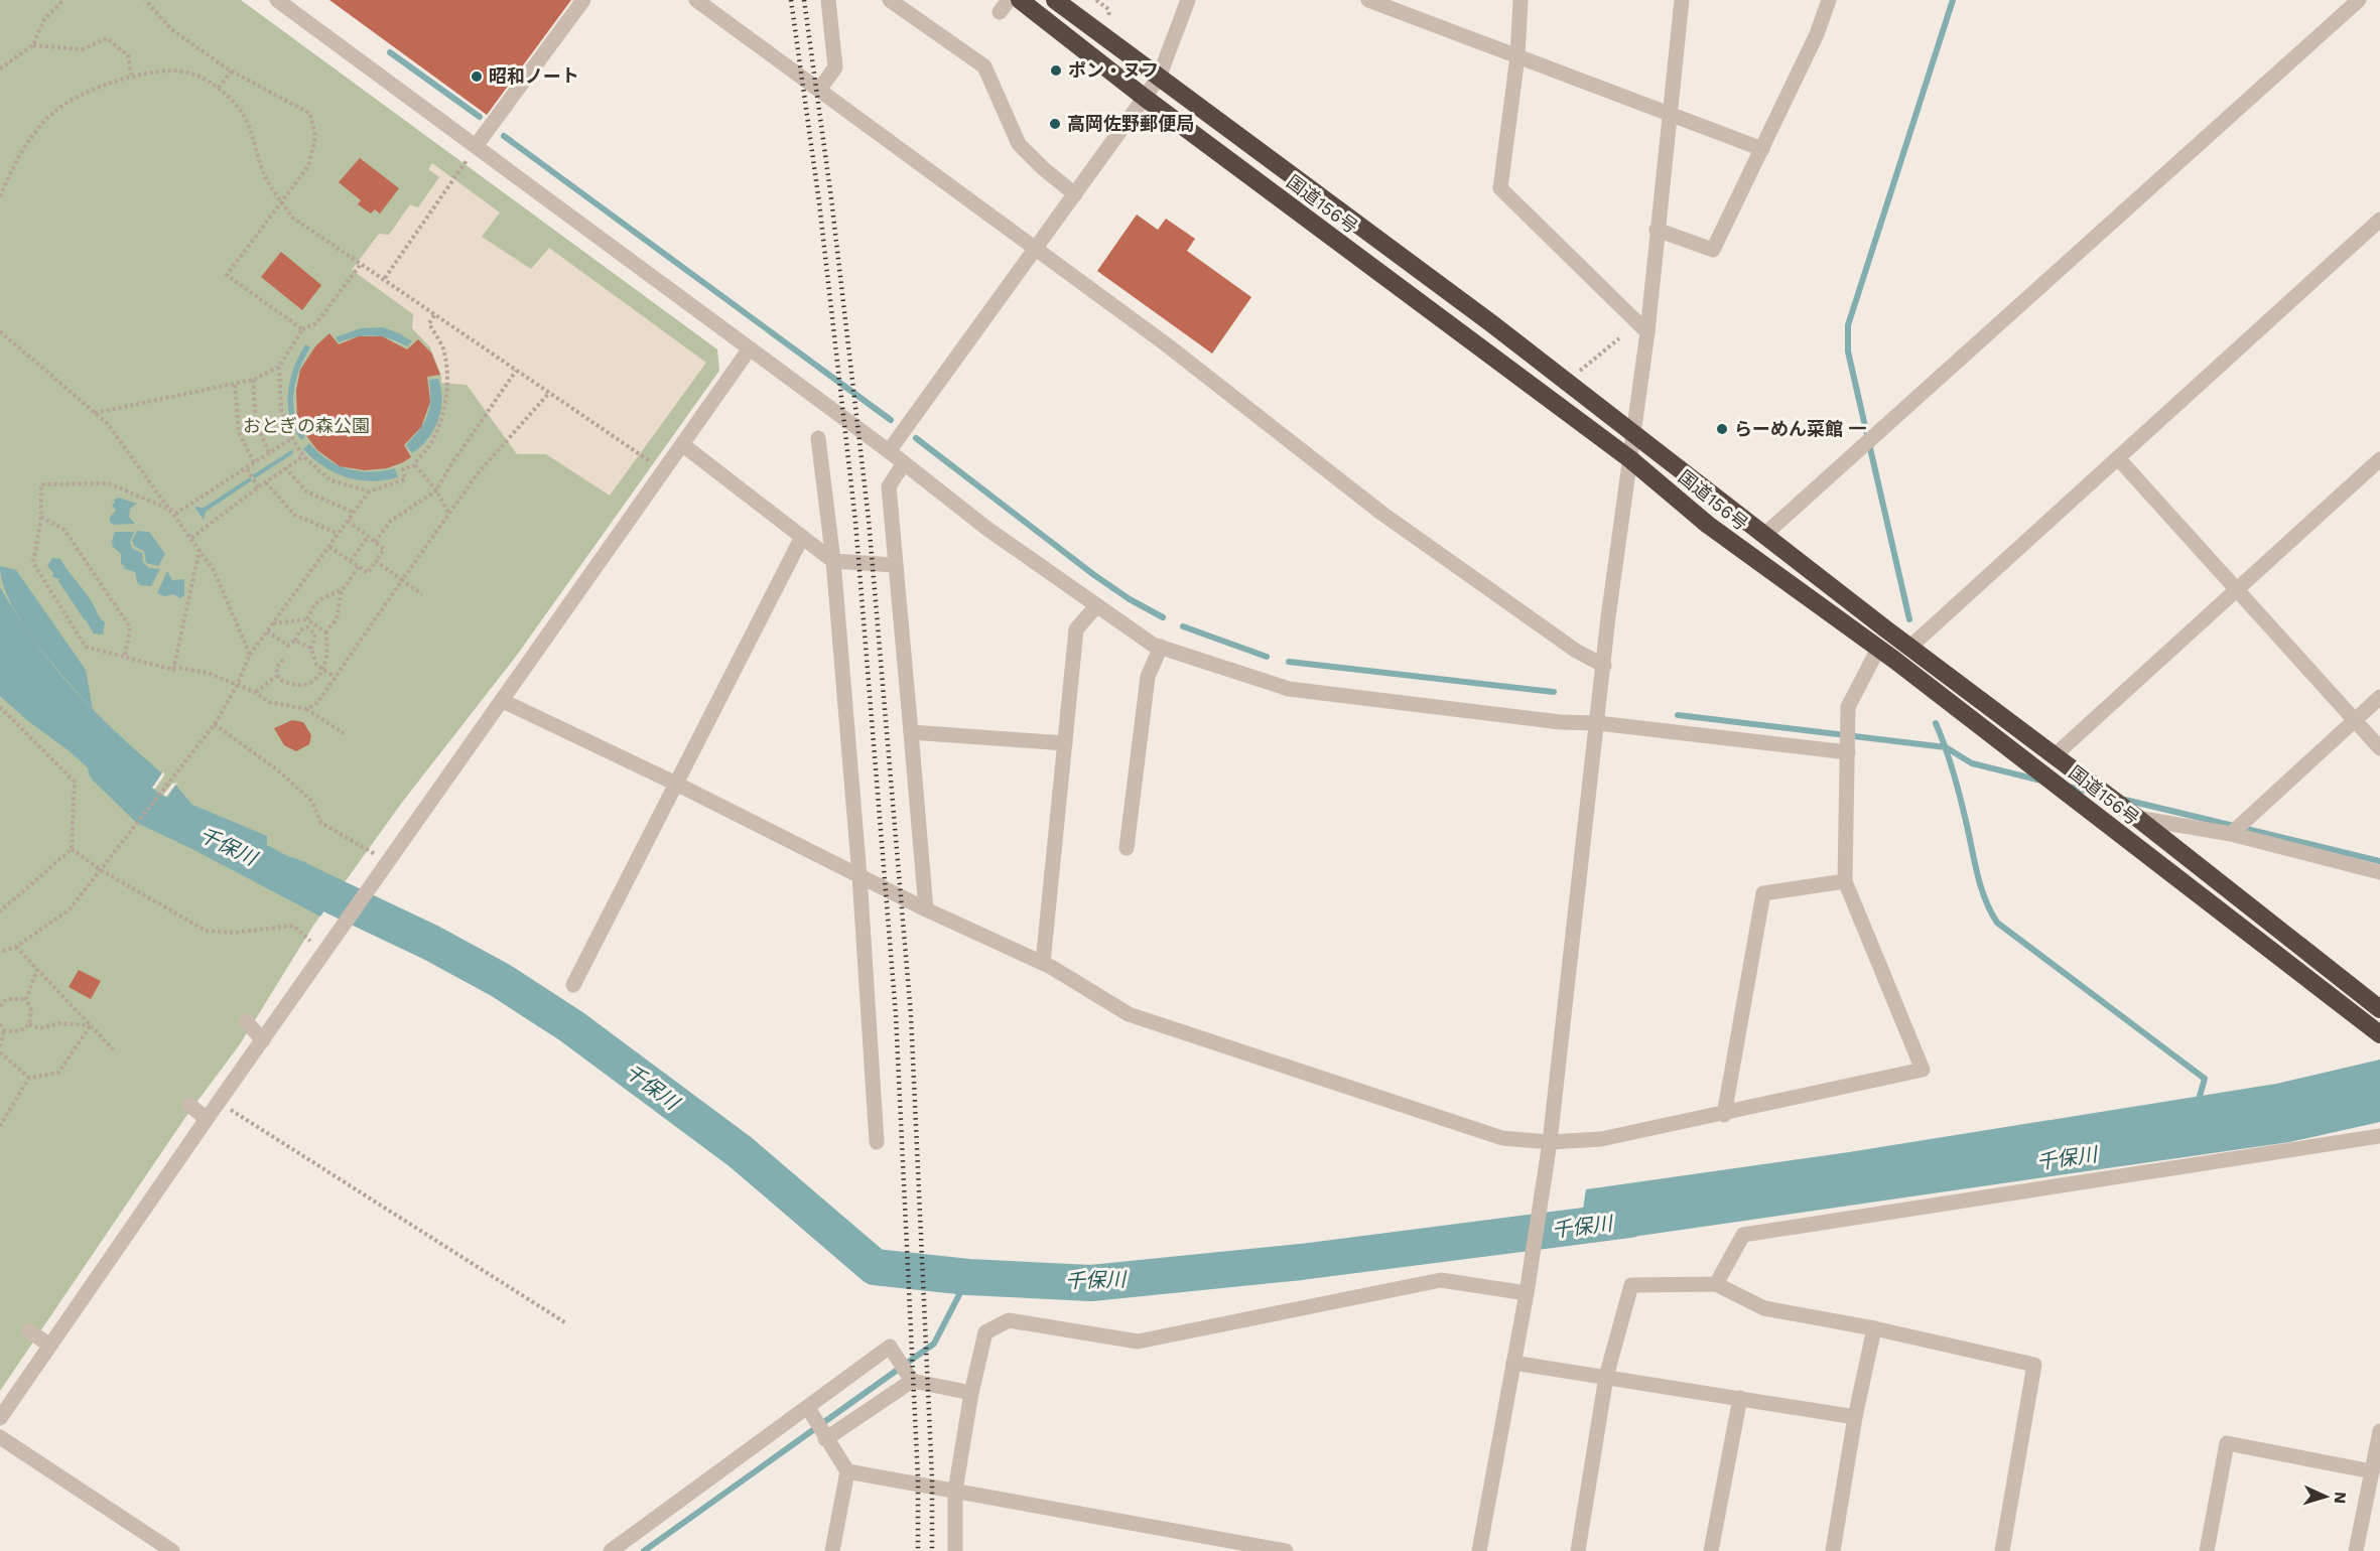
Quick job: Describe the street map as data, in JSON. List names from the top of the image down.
{
  "streets": {
    "highway": ["国道156号"]
  },
  "water": ["千保川"],
  "parks": ["おとぎの森公園"],
  "places": [
    "ポン・ヌフ",
    "昭和ノート",
    "高岡佐野郵便局",
    "らーめん菜館 一"
  ],
  "north": "right"
}
